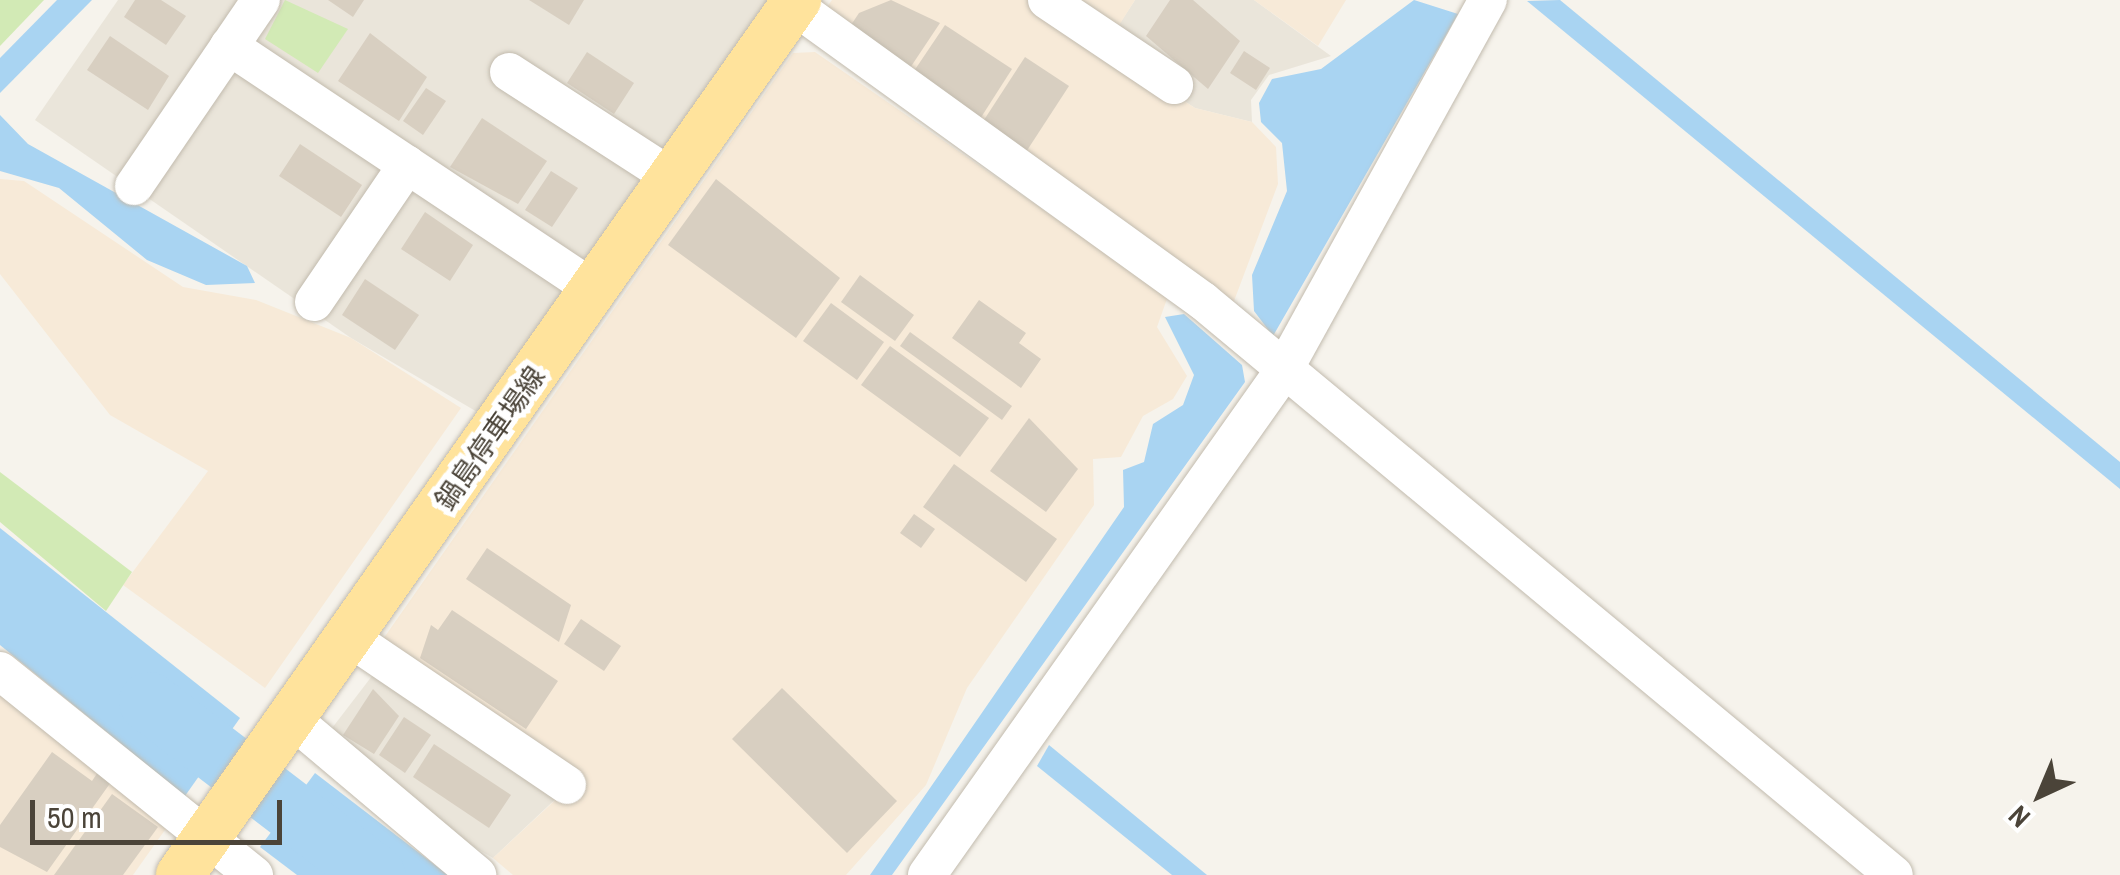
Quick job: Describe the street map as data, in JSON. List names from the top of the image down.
{
  "streets": {
    "main road": ["鍋島停車場線"]
  },
  "scale_bar": "50 m",
  "north": "bottom left"
}
